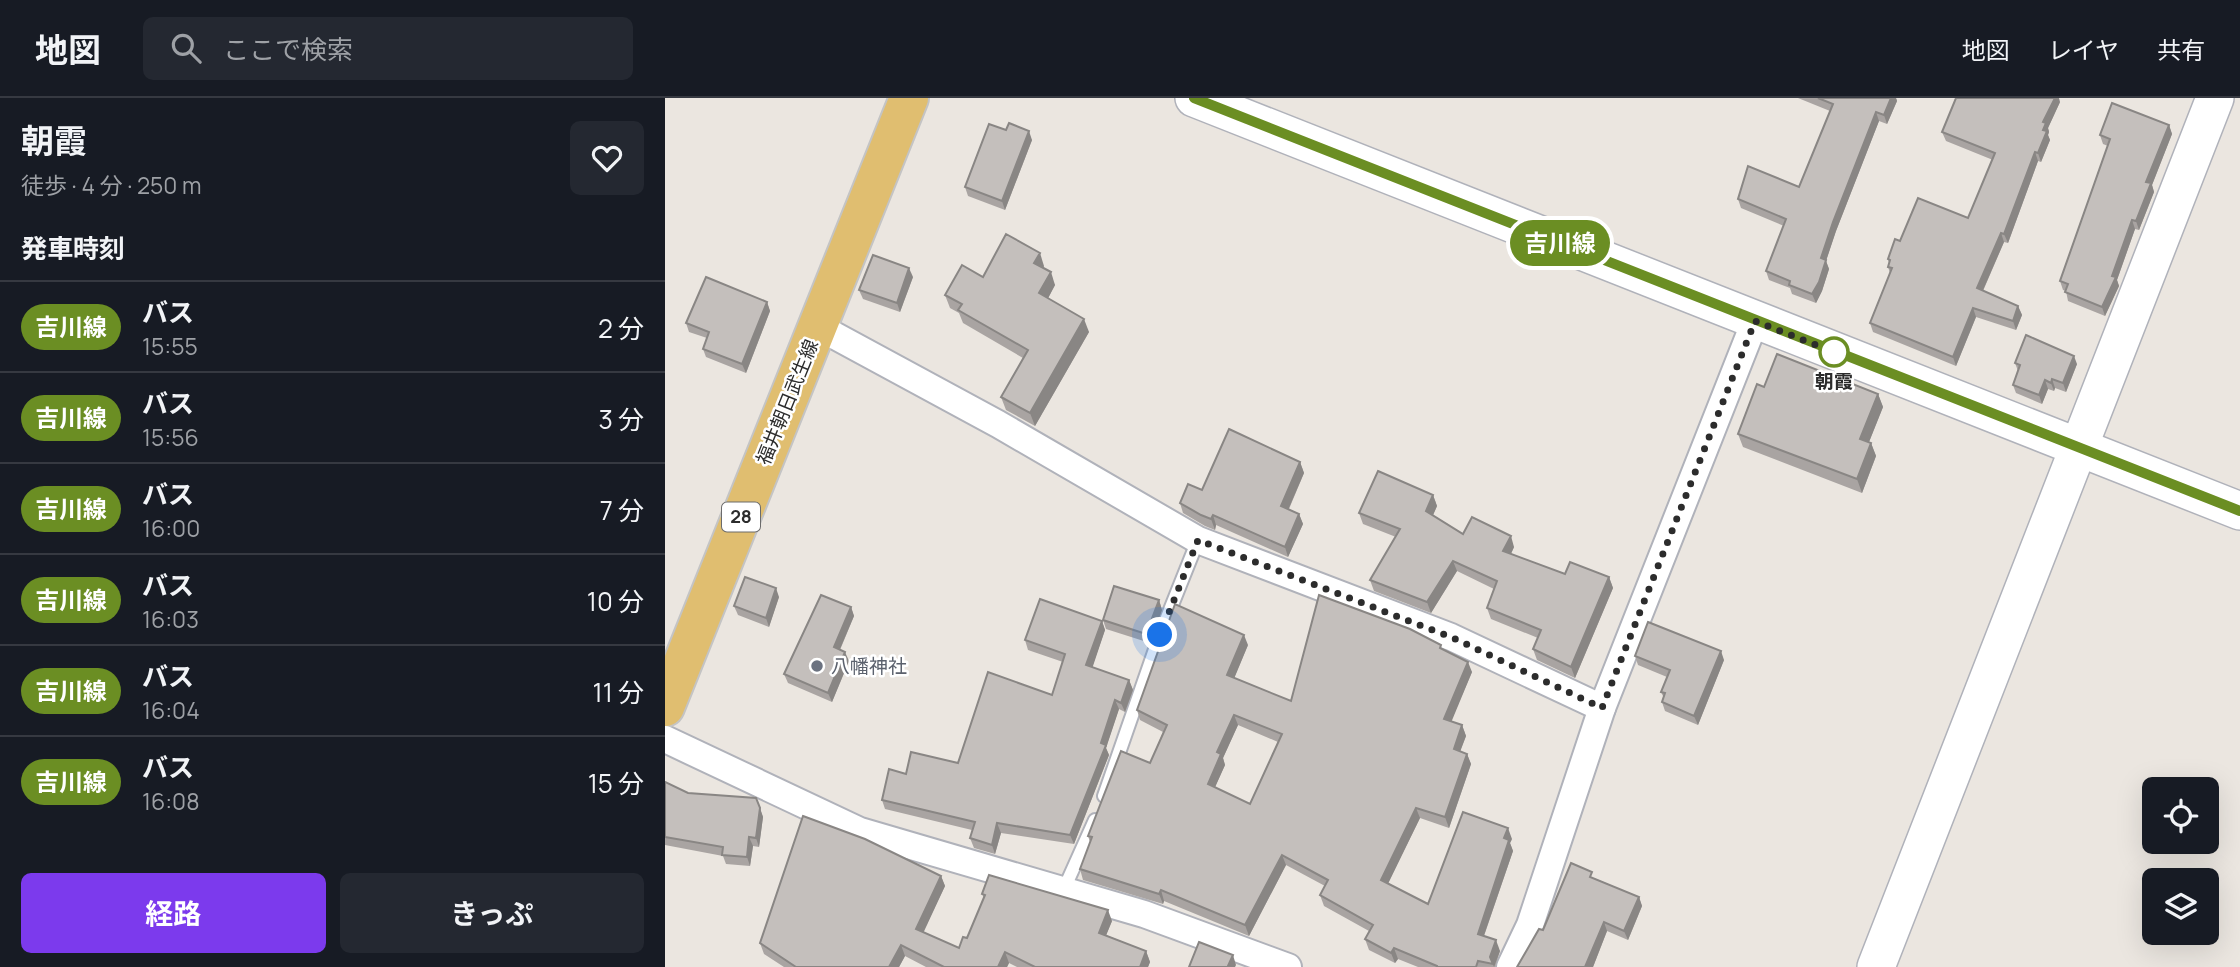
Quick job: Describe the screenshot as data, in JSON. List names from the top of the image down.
{
  "streets": {
    "main road": ["福井朝日武生線", "28"]
  },
  "places": ["朝霞", "八幡神社"],
  "lines": ["bus line 吉川線"],
  "page": {
    "header": "地図",
    "search": "ここで検索",
    "nav": ["地図", "レイヤ", "共有"],
    "heading": [
      ["朝霞", "徒歩 · 4 分 · 250 m"],
      "発車時刻"
    ],
    "on_map": "吉川線",
    "list": [
      {
        "mark": "吉川線",
        "name": "バス",
        "note": "15:55",
        "value": "2 分"
      },
      {
        "mark": "吉川線",
        "name": "バス",
        "note": "15:56",
        "value": "3 分"
      },
      {
        "mark": "吉川線",
        "name": "バス",
        "note": "16:00",
        "value": "7 分"
      },
      {
        "mark": "吉川線",
        "name": "バス",
        "note": "16:03",
        "value": "10 分"
      },
      {
        "mark": "吉川線",
        "name": "バス",
        "note": "16:04",
        "value": "11 分"
      },
      {
        "mark": "吉川線",
        "name": "バス",
        "note": "16:08",
        "value": "15 分"
      }
    ],
    "buttons": ["経路", "きっぷ"]
  }
}
